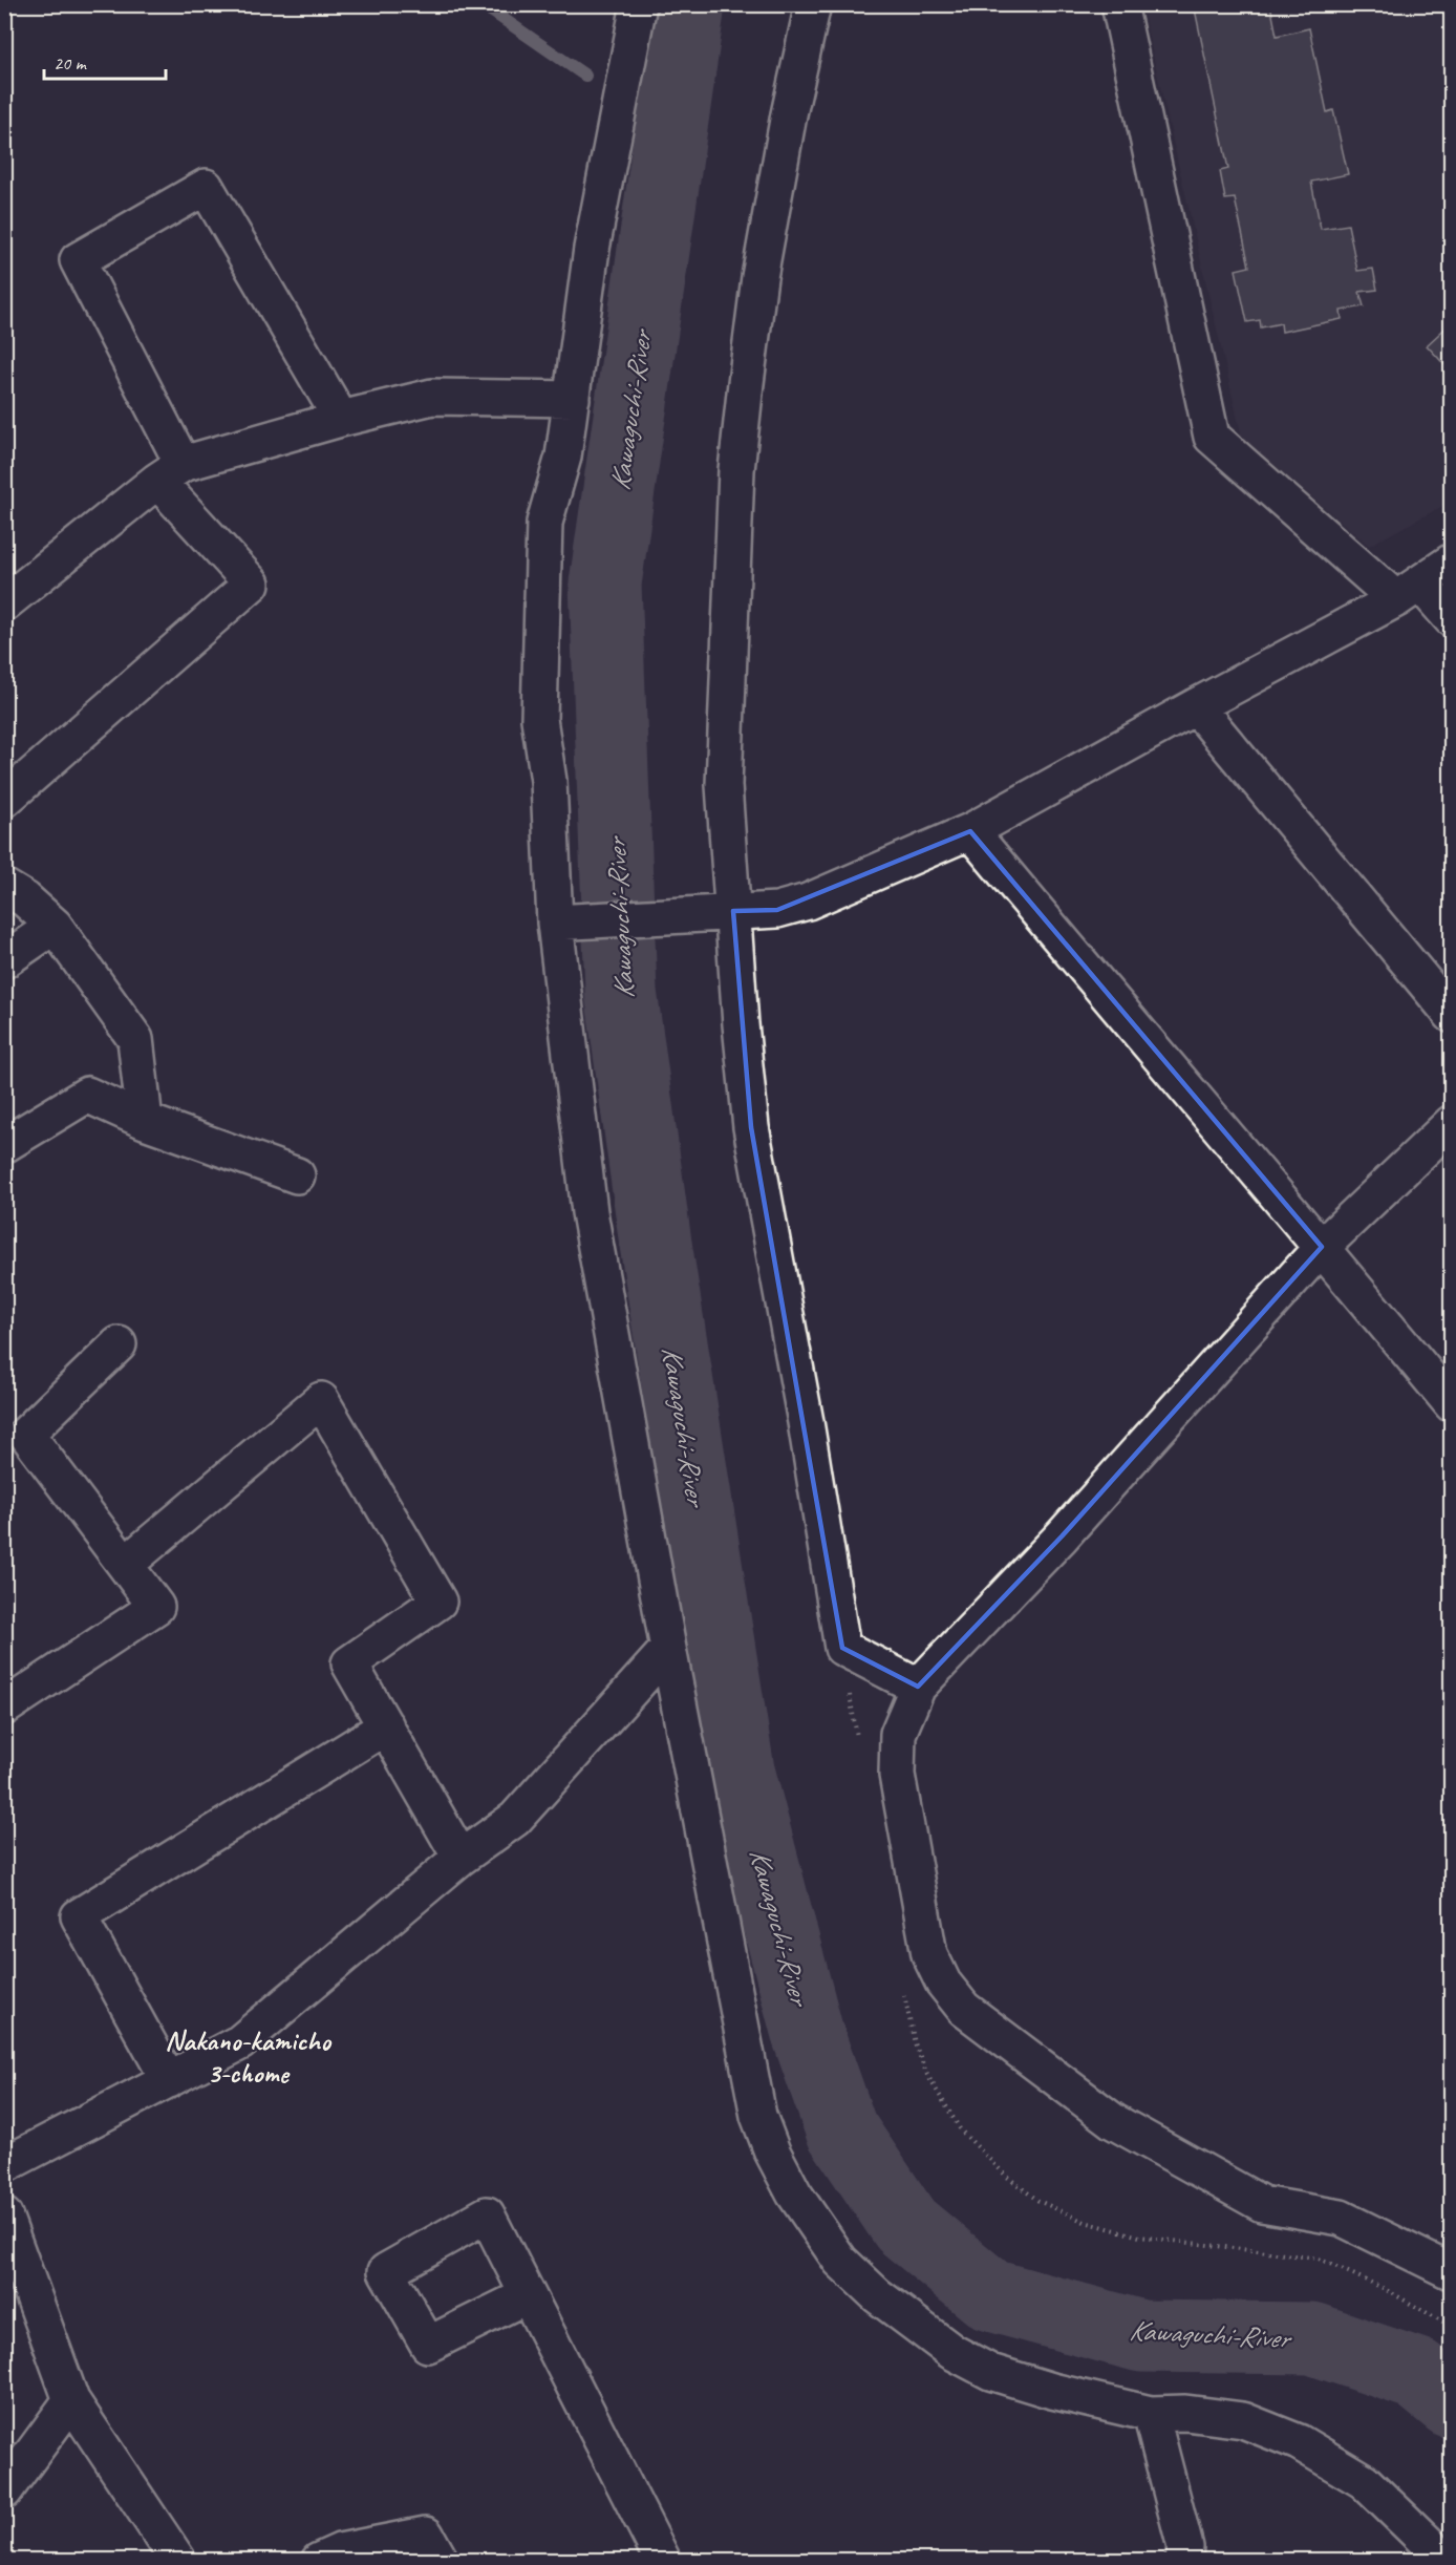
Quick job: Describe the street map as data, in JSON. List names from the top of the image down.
{
  "districts": ["Nakano-kamicho 3-chome"],
  "water": ["Kawaguchi-River"],
  "scale_bar": "20 m"
}
